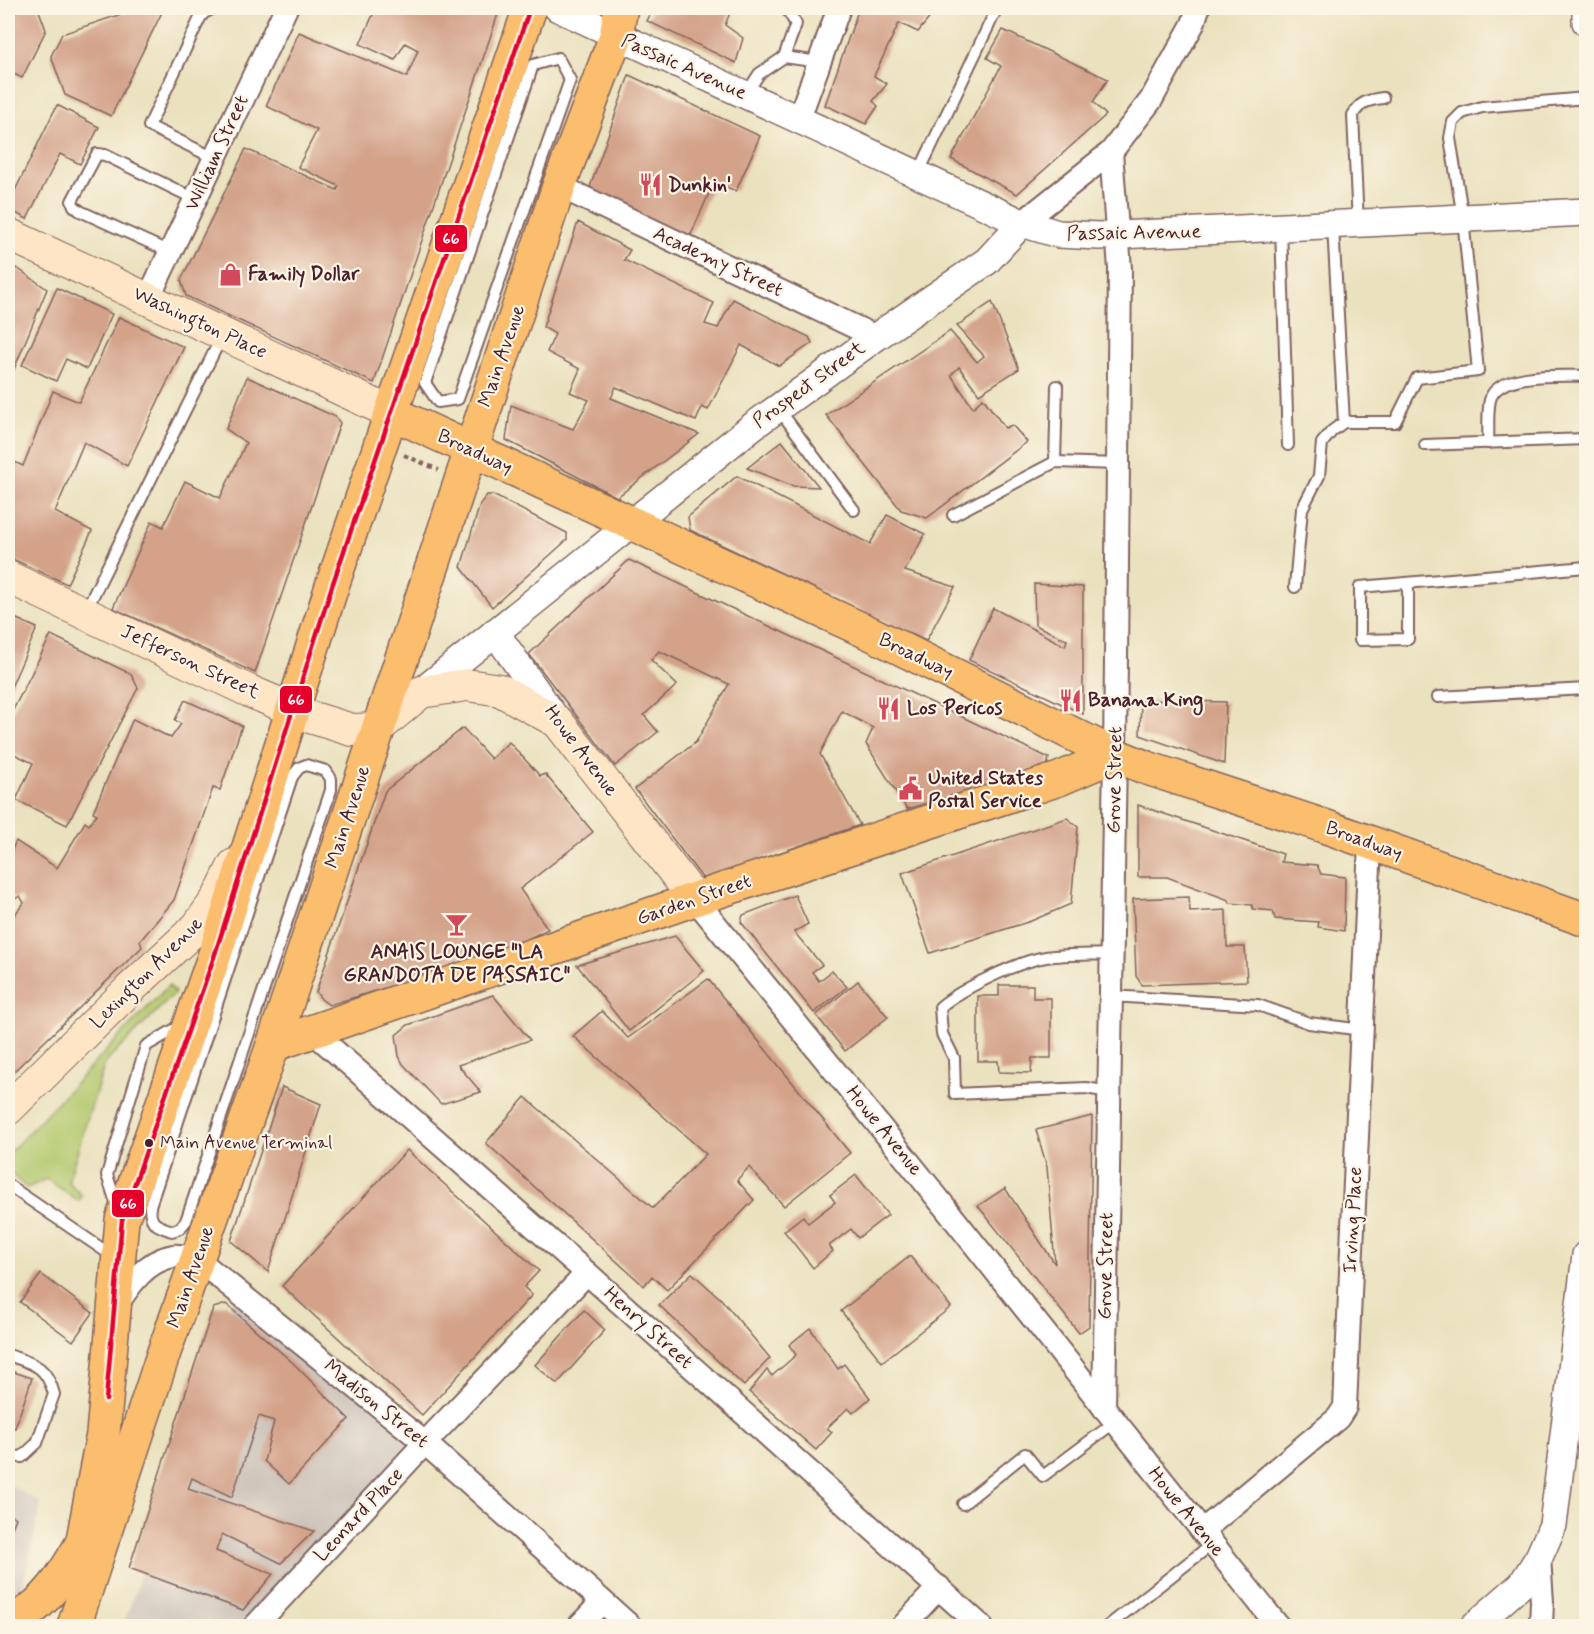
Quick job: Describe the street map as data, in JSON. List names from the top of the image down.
{
  "streets": {
    "main road": [
      "Washington Place",
      "Main Avenue",
      "Prospect Street",
      "Broadway",
      "Jefferson Street",
      "Howe Avenue",
      "Garden Street",
      "Lexington Avenue"
    ],
    "street": [
      "Passaic Avenue",
      "William Street",
      "Academy Street",
      "Grove Street",
      "Irving Place",
      "Henry Street",
      "Madison Street",
      "Leonard Place"
    ]
  },
  "crossings": [
    ["Passaic Avenue", "Main Avenue"],
    ["Passaic Avenue", "Prospect Street"],
    ["Passaic Avenue", "Grove Street"],
    ["William Street", "Washington Place"],
    ["Academy Street", "Main Avenue"],
    ["Academy Street", "Prospect Street"],
    ["Washington Place", "Broadway"],
    ["Main Avenue", "Prospect Street"],
    ["Main Avenue", "Broadway"],
    ["Main Avenue", "Jefferson Street"],
    ["Main Avenue", "Garden Street"],
    ["Main Avenue", "Madison Street"],
    ["Prospect Street", "Broadway"],
    ["Prospect Street", "Jefferson Street"],
    ["Prospect Street", "Howe Avenue"],
    ["Prospect Street", "Grove Street"],
    ["Broadway", "Grove Street"],
    ["Broadway", "Garden Street"],
    ["Broadway", "Irving Place"],
    ["Howe Avenue", "Grove Street"],
    ["Howe Avenue", "Garden Street"],
    ["Howe Avenue", "Irving Place"],
    ["Grove Street", "Garden Street"],
    ["Garden Street", "Henry Street"],
    ["Henry Street", "Leonard Place"],
    ["Madison Street", "Leonard Place"]
  ],
  "places": {
    "restaurant": ["Dunkin'", "Banana King", "Los Pericos"],
    "shop": ["Family Dollar"],
    "public building": ["United States Postal Service"],
    "bar": ["ANAIS LOUNGE \"LA GRANDOTA DE PASSAIC\""],
    "other": ["Main Avenue Terminal"]
  },
  "lines": ["transit line 66"]
}
